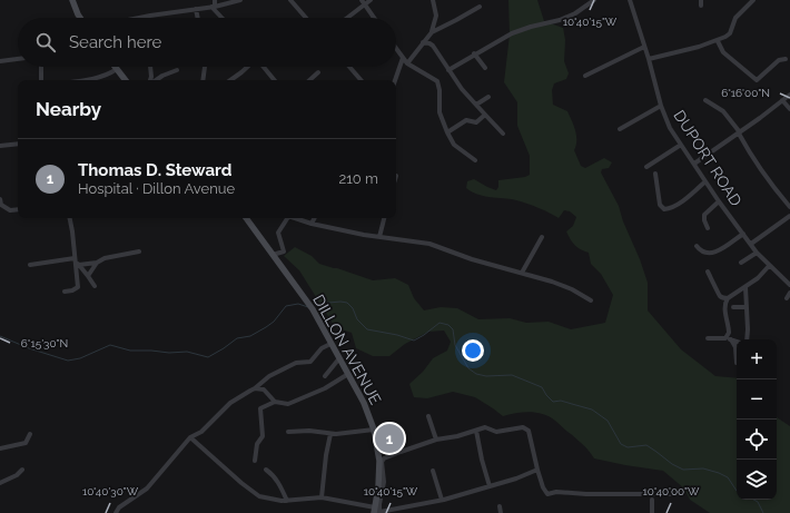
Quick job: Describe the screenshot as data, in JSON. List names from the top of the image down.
{
  "streets": {
    "street": ["DUPORT ROAD", "DILLON AVENUE"]
  },
  "page": {
    "search": "Search here",
    "heading": "Nearby",
    "list": [
      {
        "mark": "1",
        "name": "Thomas D. Steward",
        "note": "Hospital · Dillon Avenue",
        "value": "210 m"
      }
    ],
    "map_buttons": ["+", "−"],
    "pins": "1"
  },
  "coordinates": [
    "10°40'15\"W",
    "6°16'00\"N",
    "6°15'30\"N",
    "10°40'30\"W",
    "10°40'00\"W"
  ]
}
